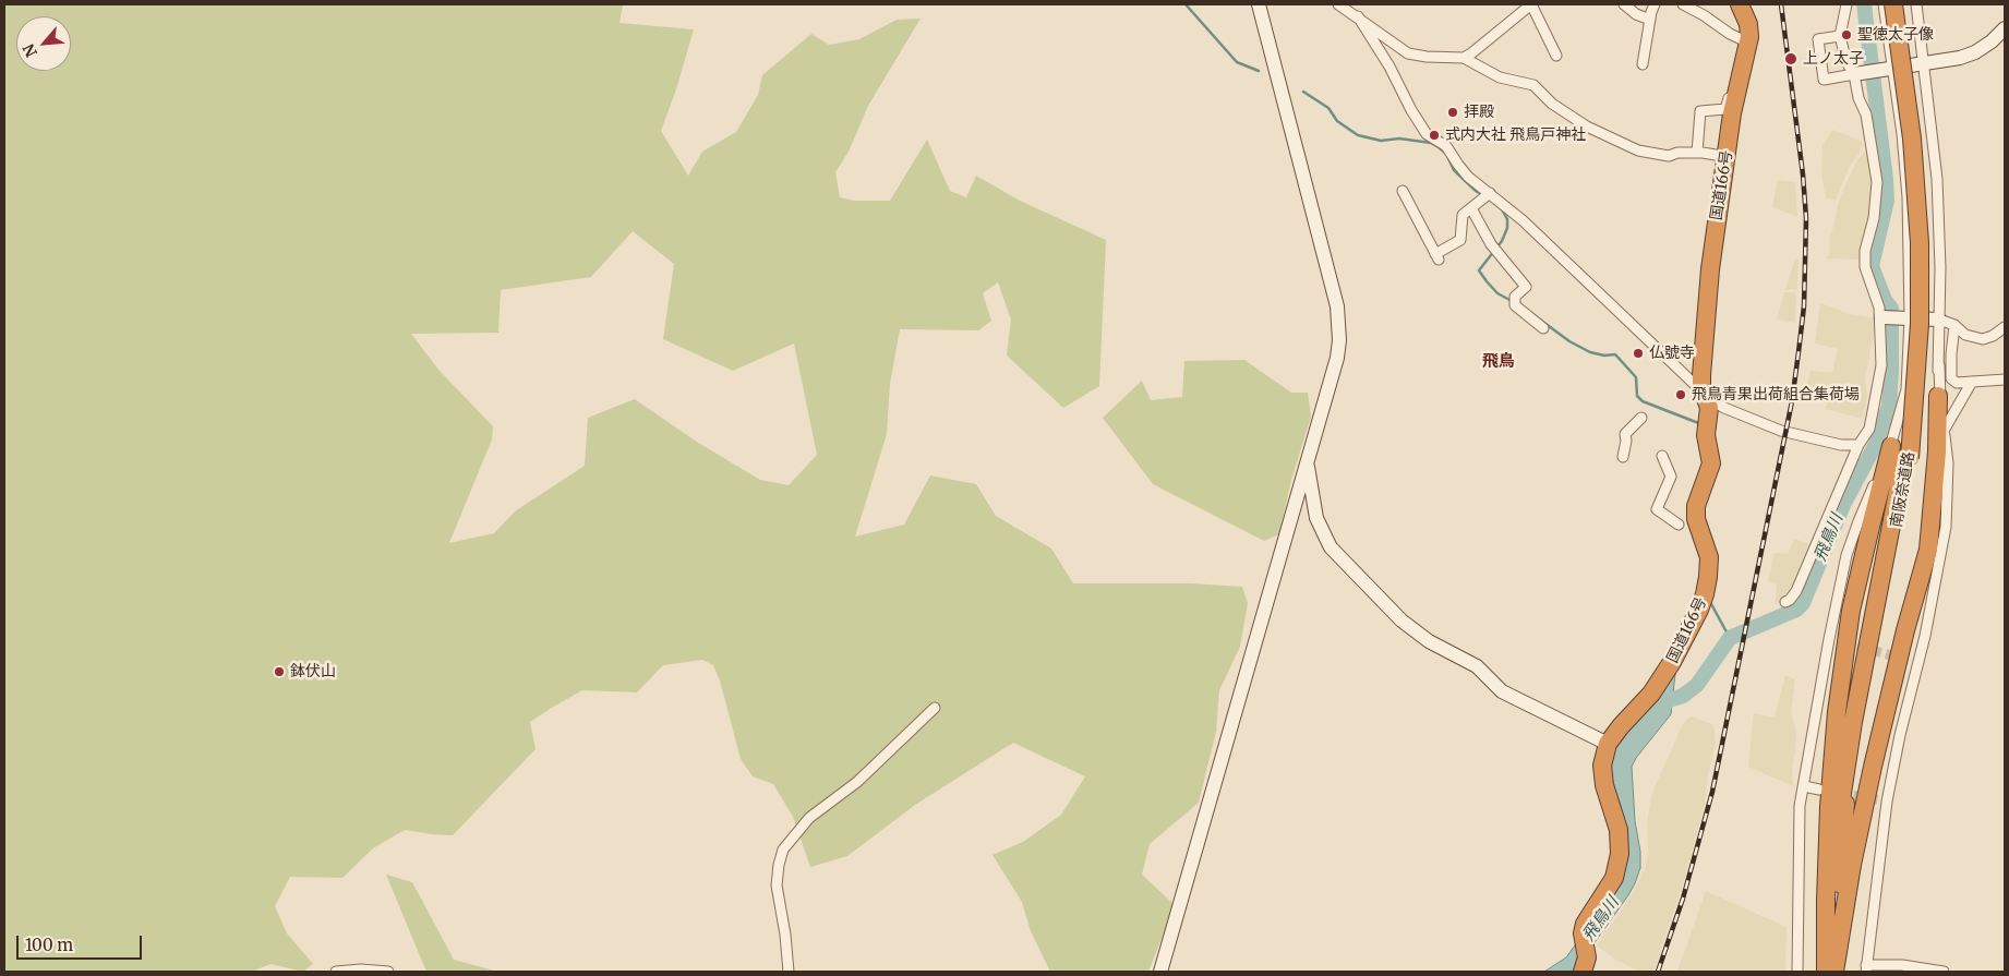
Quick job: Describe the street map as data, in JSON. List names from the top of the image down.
{
  "streets": {
    "highway": ["国道166号", "南阪奈道路"]
  },
  "districts": ["飛鳥"],
  "water": ["飛鳥川"],
  "places": [
    "聖徳太子像",
    "上ノ太子",
    "拝殿",
    "式内大社 飛鳥戸神社",
    "仏號寺",
    "飛鳥青果出荷組合集荷場",
    "鉢伏山"
  ],
  "scale_bar": "100 m",
  "north": "bottom left"
}
